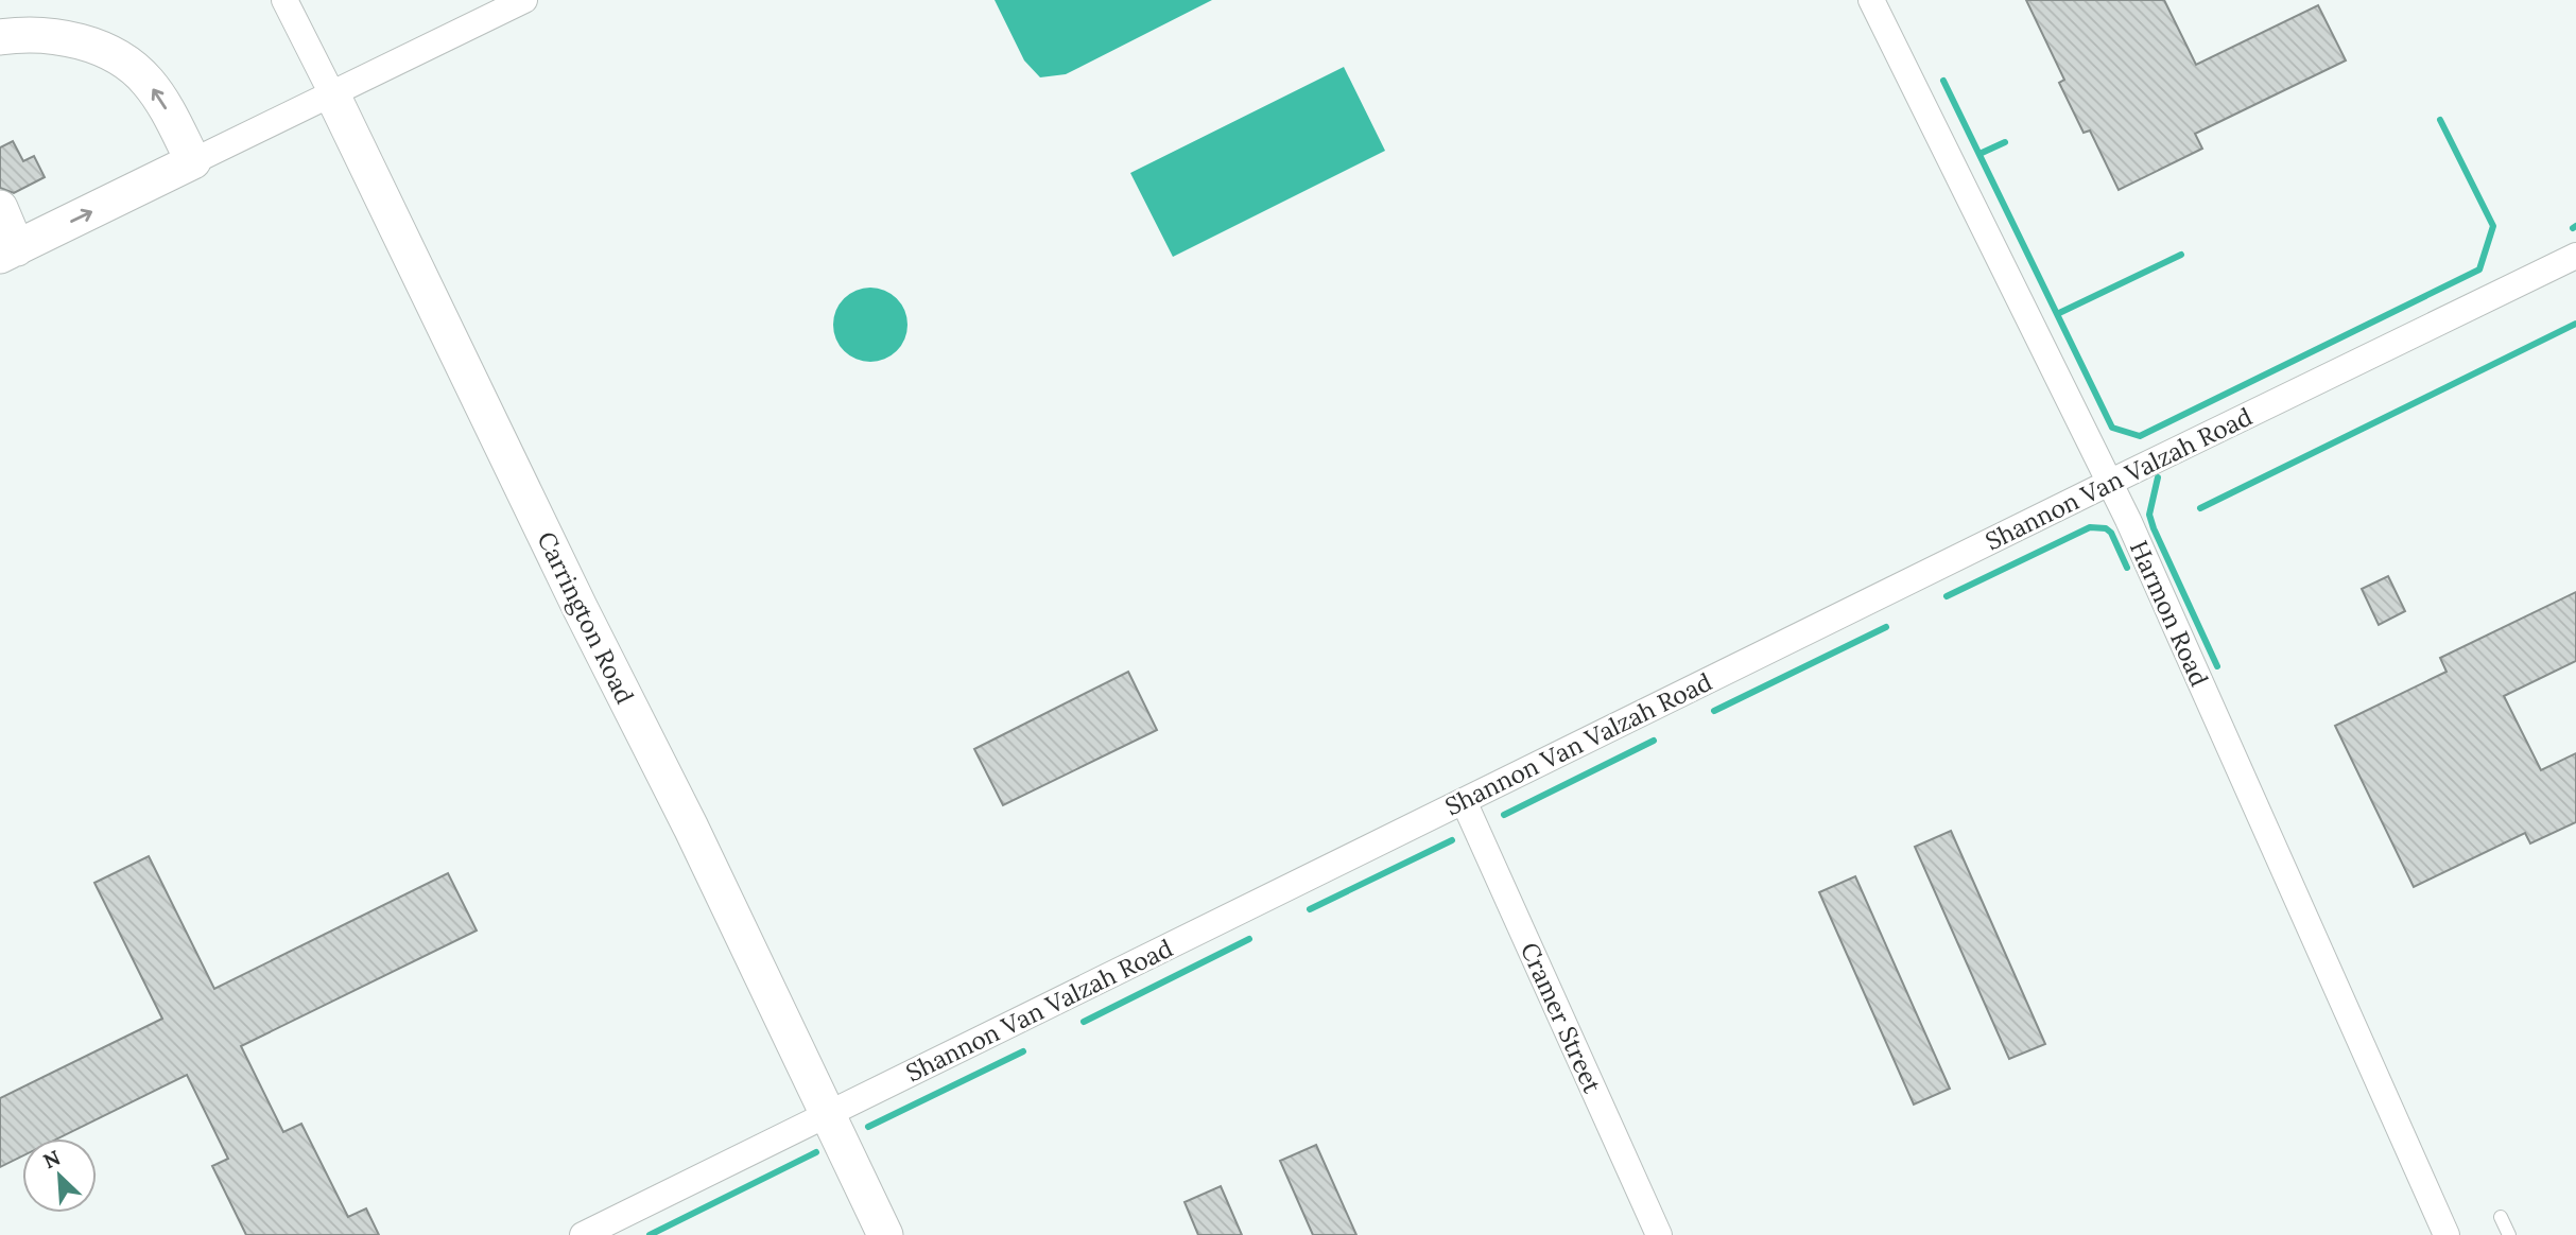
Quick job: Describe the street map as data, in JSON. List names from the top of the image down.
{
  "streets": {
    "street": [
      "Shannon Van Valzah Road",
      "Harmon Road",
      "Carrington Road",
      "Cramer Street"
    ]
  },
  "crossings": [
    ["Shannon Van Valzah Road", "Harmon Road"],
    ["Shannon Van Valzah Road", "Carrington Road"],
    ["Shannon Van Valzah Road", "Cramer Street"]
  ],
  "north": "top left"
}
